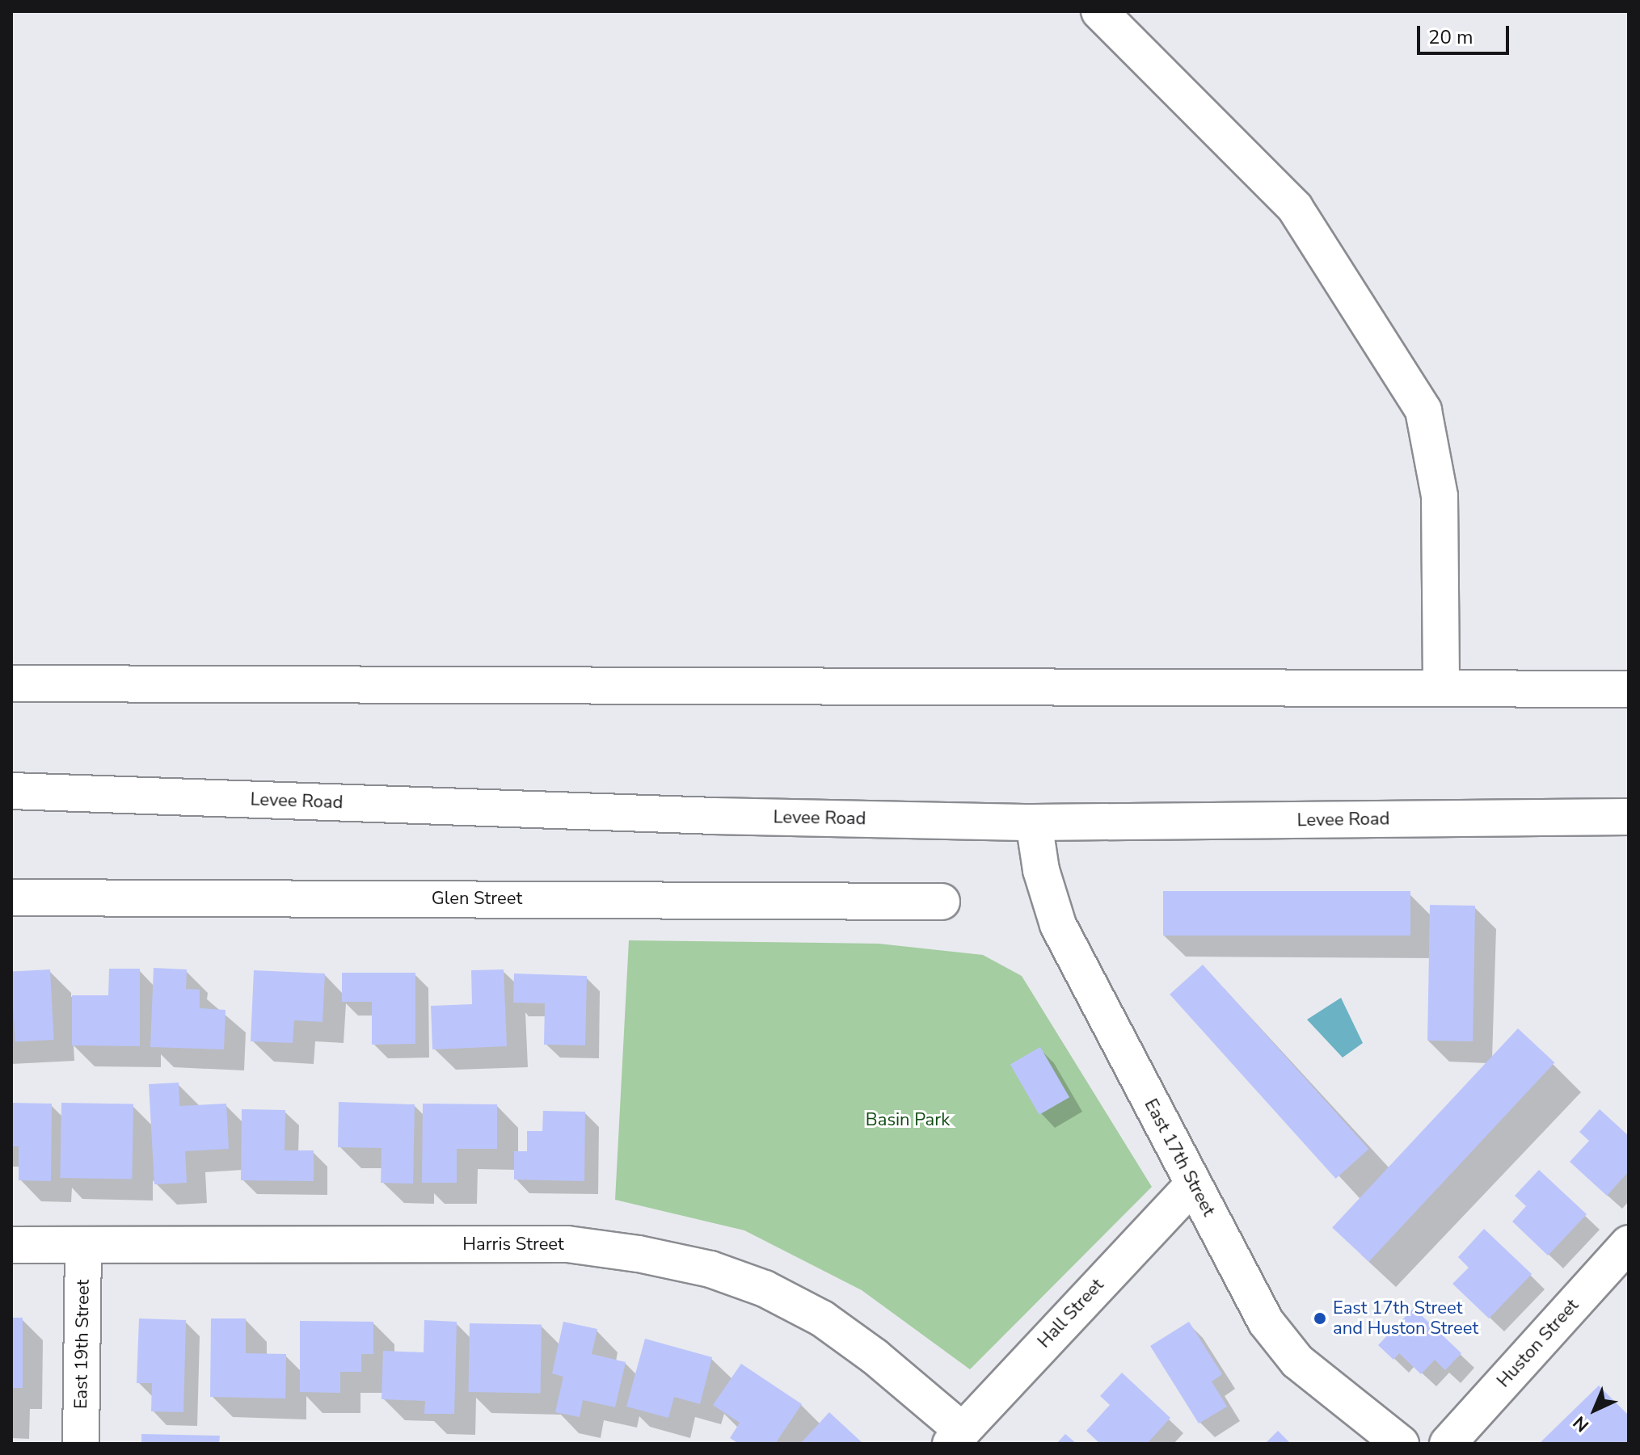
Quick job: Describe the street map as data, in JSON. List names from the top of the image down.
{
  "streets": {
    "main road": [
      "Levee Road",
      "Glen Street",
      "East 17th Street",
      "Harris Street",
      "Hall Street",
      "Huston Street",
      "East 19th Street"
    ]
  },
  "crossings": [
    ["Levee Road", "East 17th Street"],
    ["East 17th Street", "Hall Street"],
    ["Harris Street", "Hall Street"],
    ["Harris Street", "East 19th Street"]
  ],
  "parks": ["Basin Park"],
  "places": ["East 17th Street and Huston Street"],
  "scale_bar": "20 m",
  "north": "bottom left"
}
